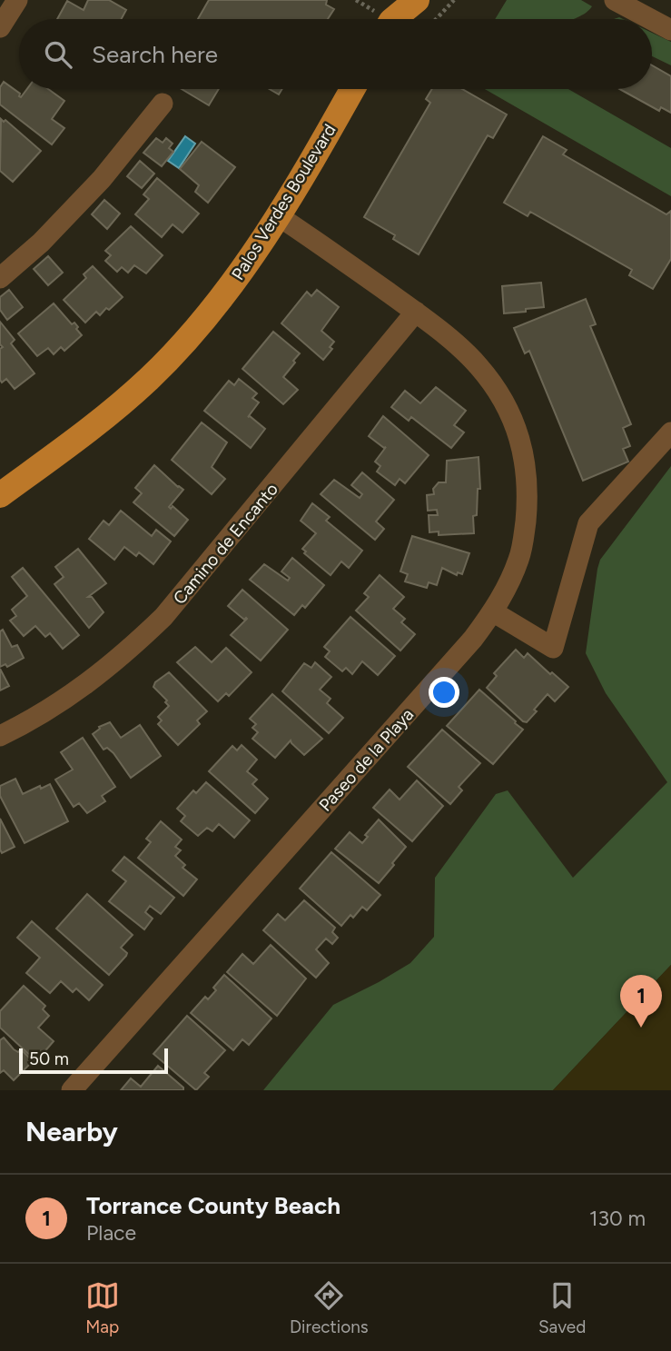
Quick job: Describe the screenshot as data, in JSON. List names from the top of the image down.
{
  "streets": {
    "main road": ["Palos Verdes Boulevard"],
    "street": ["Camino de Encanto", "Paseo de la Playa"]
  },
  "crossings": [
    ["Palos Verdes Boulevard", "Paseo de la Playa"],
    ["Camino de Encanto", "Paseo de la Playa"]
  ],
  "scale_bar": "50 m",
  "page": {
    "search": "Search here",
    "pins": "1",
    "scale": "50 m",
    "heading": "Nearby",
    "list": [
      {
        "mark": "1",
        "name": "Torrance County Beach",
        "note": "Place",
        "value": "130 m"
      }
    ],
    "nav": ["Map", "Directions", "Saved"]
  }
}
